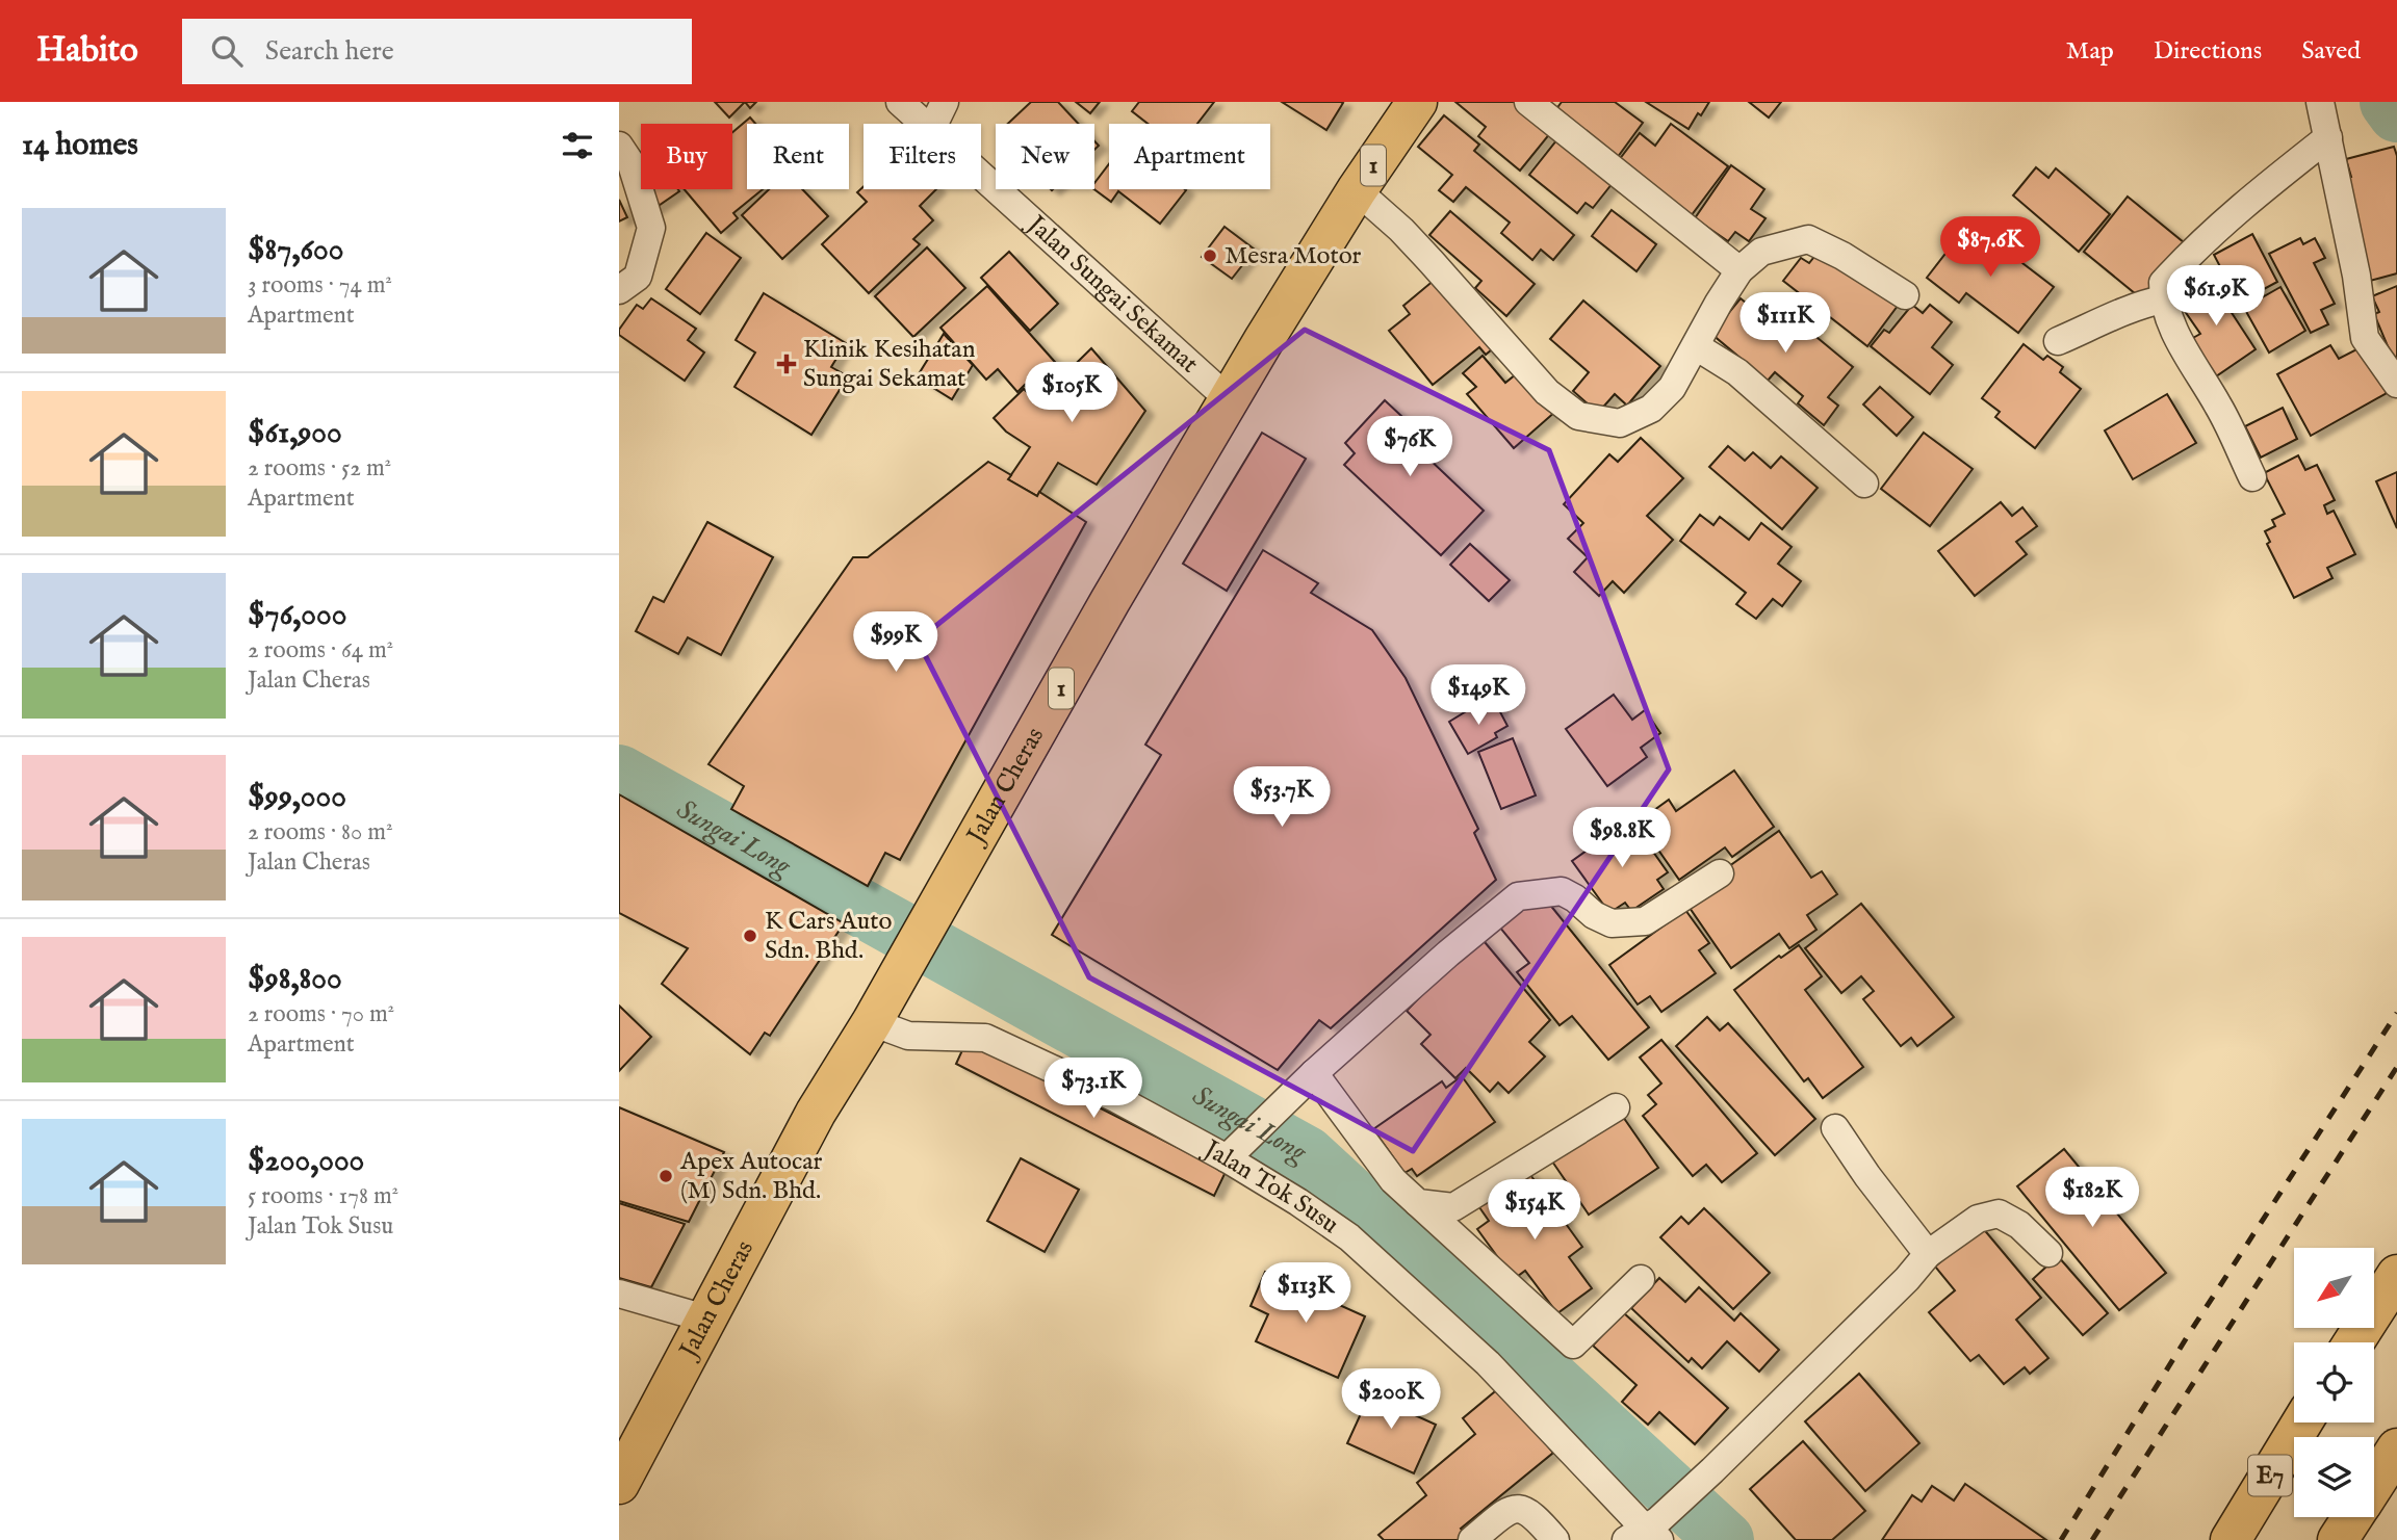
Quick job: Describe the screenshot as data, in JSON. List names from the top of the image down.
{
  "streets": {
    "main road": ["1", "Jalan Cheras", "E7"],
    "street": ["Jalan Sungai Sekamat", "Jalan Tok Susu"]
  },
  "crossings": [
    ["Jalan Sungai Sekamat", "Jalan Cheras"],
    ["Jalan Cheras", "Jalan Tok Susu"]
  ],
  "water": ["Sungai Long"],
  "places": {
    "other": ["Mesra Motor", "K Cars Auto Sdn. Bhd.", "Apex Autocar (M) Sdn. Bhd."],
    "health": ["Klinik Kesihatan Sungai Sekamat"]
  },
  "north": "bottom left",
  "page": {
    "header": "Habito",
    "search": "Search here",
    "nav": ["Map", "Directions", "Saved"],
    "heading": "14 homes",
    "chip": [
      "Buy",
      "Rent",
      "Filters",
      "New",
      "Apartment"
    ],
    "list": [
      {
        "name": "$87,600",
        "note": "3 rooms · 74 m² · Apartment"
      },
      {
        "name": "$61,900",
        "note": "2 rooms · 52 m² · Apartment"
      },
      {
        "name": "$76,000",
        "note": "2 rooms · 64 m² · Jalan Cheras"
      },
      {
        "name": "$99,000",
        "note": "2 rooms · 80 m² · Jalan Cheras"
      },
      {
        "name": "$98,800",
        "note": "2 rooms · 70 m² · Apartment"
      },
      {
        "name": "$200,000",
        "note": "5 rooms · 178 m² · Jalan Tok Susu"
      }
    ],
    "price": [
      "$87.6K",
      "$61.9K",
      "$111K",
      "$105K",
      "$76K",
      "$99K",
      "$149K",
      "$53.7K",
      "$98.8K",
      "$73.1K",
      "$182K",
      "$154K",
      "$113K",
      "$200K"
    ]
  }
}
